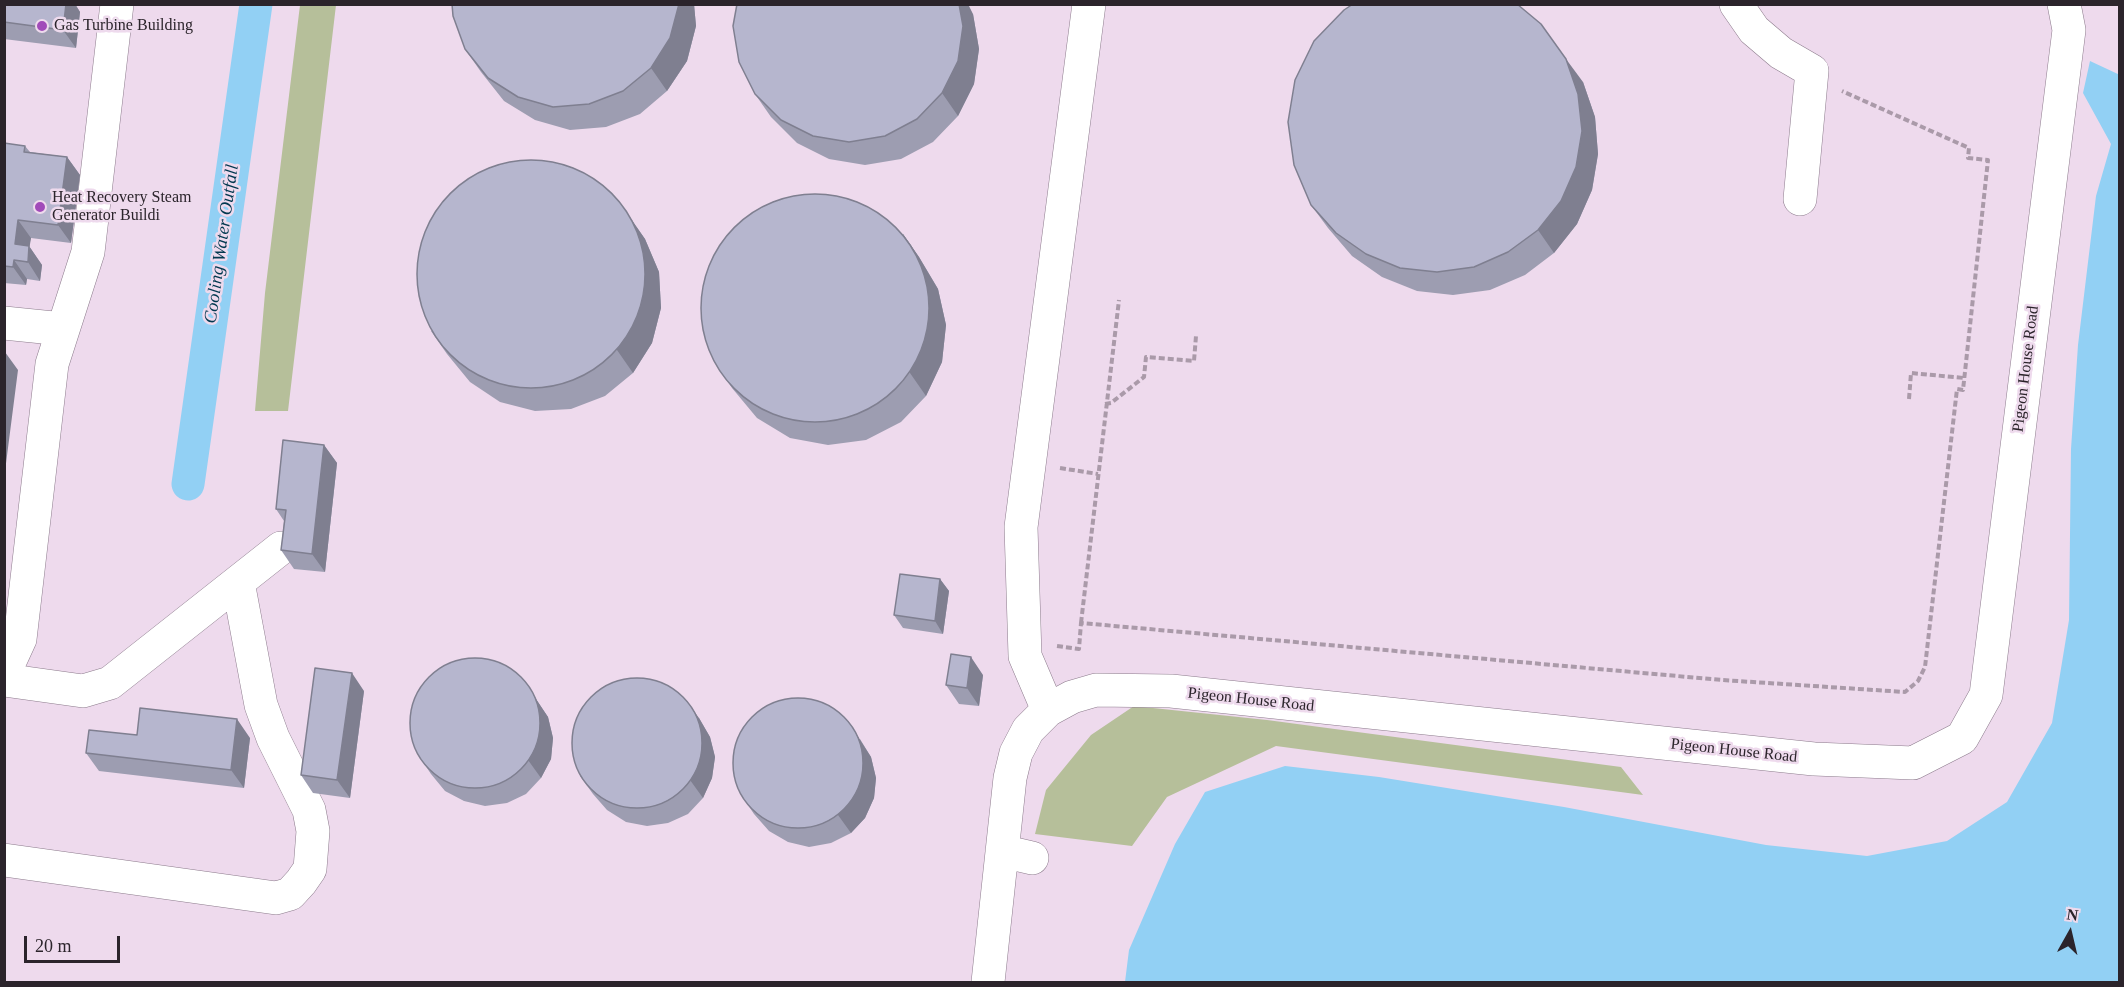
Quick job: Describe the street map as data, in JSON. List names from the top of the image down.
{
  "streets": {
    "street": ["Pigeon House Road"]
  },
  "water": ["Cooling Water Outfall"],
  "places": ["Gas Turbine Building", "Heat Recovery Steam Generator Buildi"],
  "scale_bar": "20 m",
  "north": "top"
}
